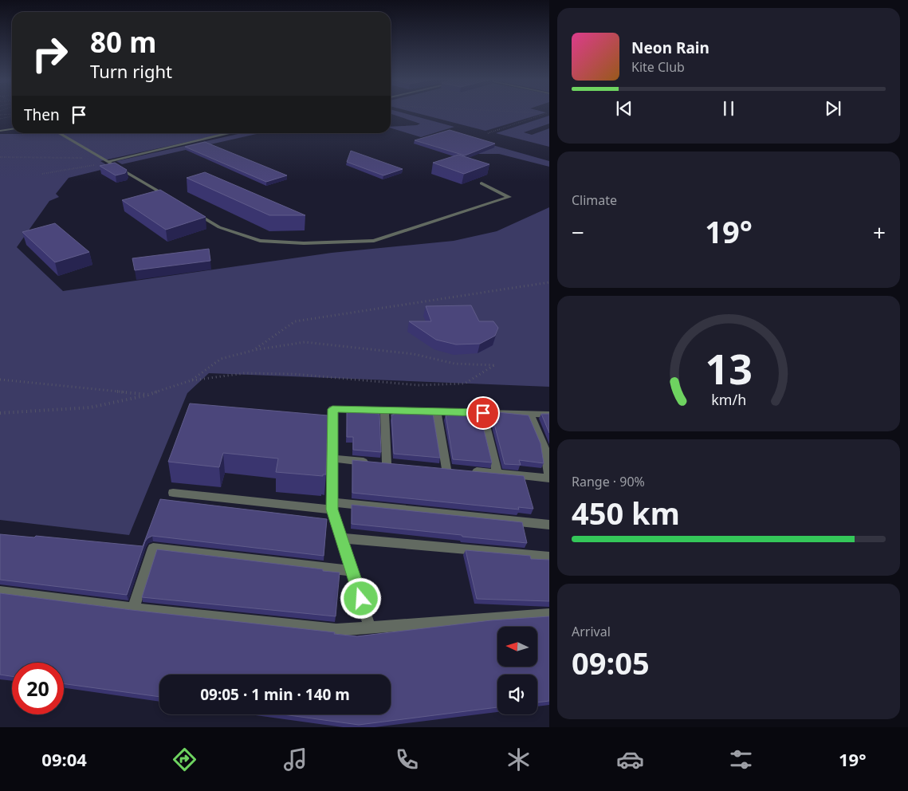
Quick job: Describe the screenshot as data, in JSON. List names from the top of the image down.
{
  "north": "left",
  "page": {
    "turn": ["80 m", "Turn right"],
    "song": ["Neon Rain", "Kite Club"],
    "then": "Then",
    "tile": [
      "Climate",
      ["Range · 90%", "450 km"],
      ["Arrival", "09:05"]
    ],
    "heat": ["−", "19°", "+"],
    "limit": "20",
    "trip": "09:05 · 1 min · 140 m",
    "tabs": ["09:04", "19°"],
    "gauge": ["13", "km/h"]
  }
}
